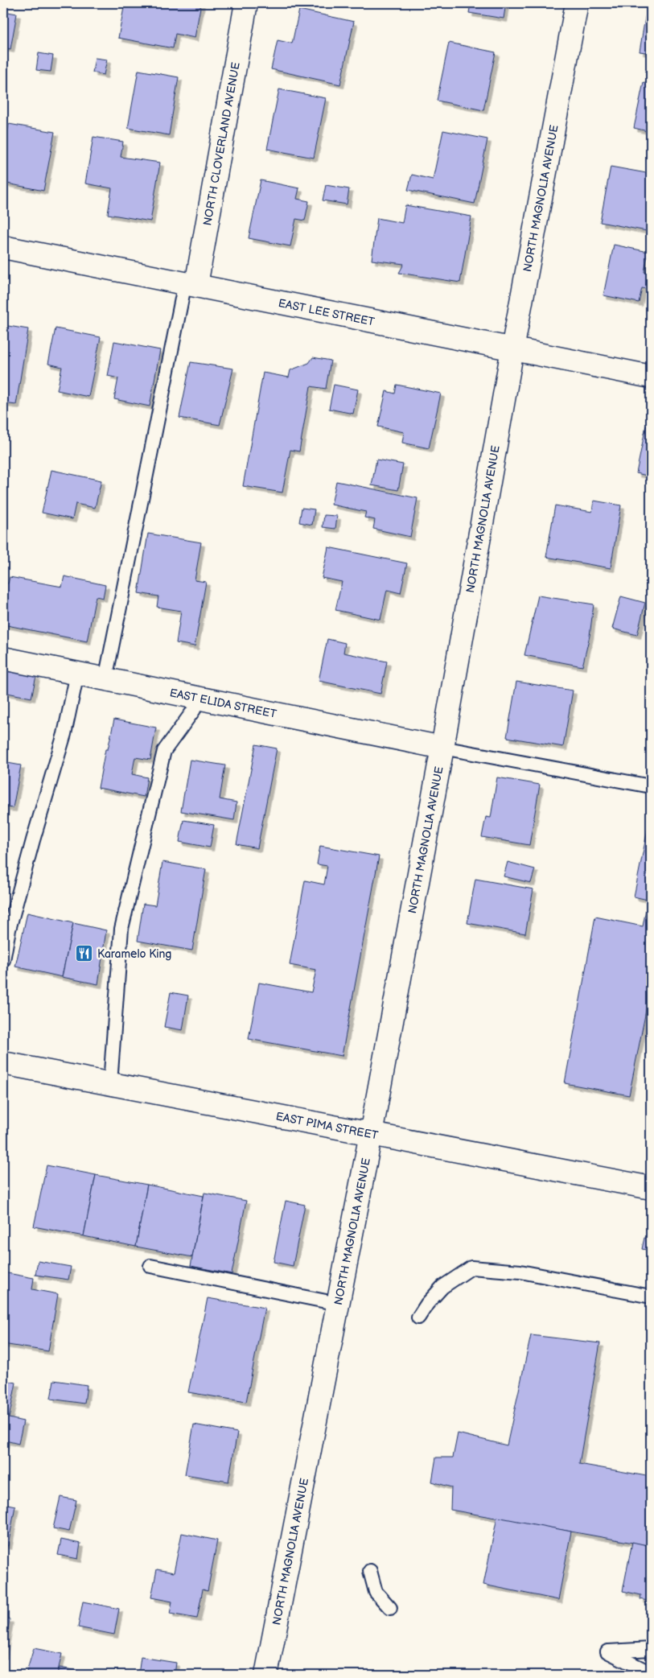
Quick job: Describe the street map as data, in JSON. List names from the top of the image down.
{
  "streets": {
    "street": [
      "NORTH CLOVERLAND AVENUE",
      "NORTH MAGNOLIA AVENUE",
      "EAST LEE STREET",
      "EAST ELIDA STREET",
      "EAST PIMA STREET"
    ]
  },
  "crossings": [
    ["NORTH CLOVERLAND AVENUE", "EAST LEE STREET"],
    ["NORTH MAGNOLIA AVENUE", "EAST LEE STREET"],
    ["NORTH MAGNOLIA AVENUE", "EAST ELIDA STREET"],
    ["NORTH MAGNOLIA AVENUE", "EAST PIMA STREET"]
  ],
  "places": {
    "restaurant": ["Karamelo King"]
  }
}
